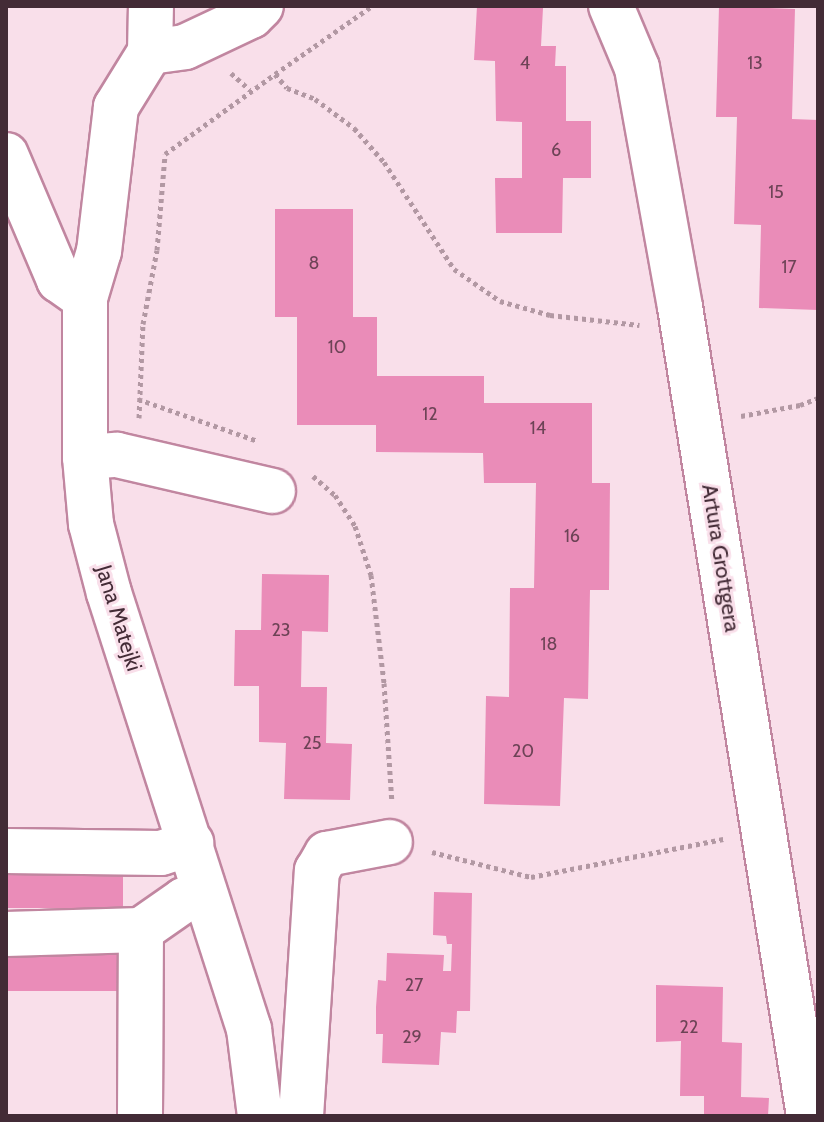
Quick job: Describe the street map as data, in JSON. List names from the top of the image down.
{
  "streets": {
    "street": ["Artura Grottgera", "Jana Matejki"]
  },
  "house_numbers": [
    "4",
    "13",
    "6",
    "15",
    "8",
    "17",
    "10",
    "12",
    "14",
    "16",
    "23",
    "18",
    "25",
    "20",
    "27",
    "22",
    "29"
  ]
}
